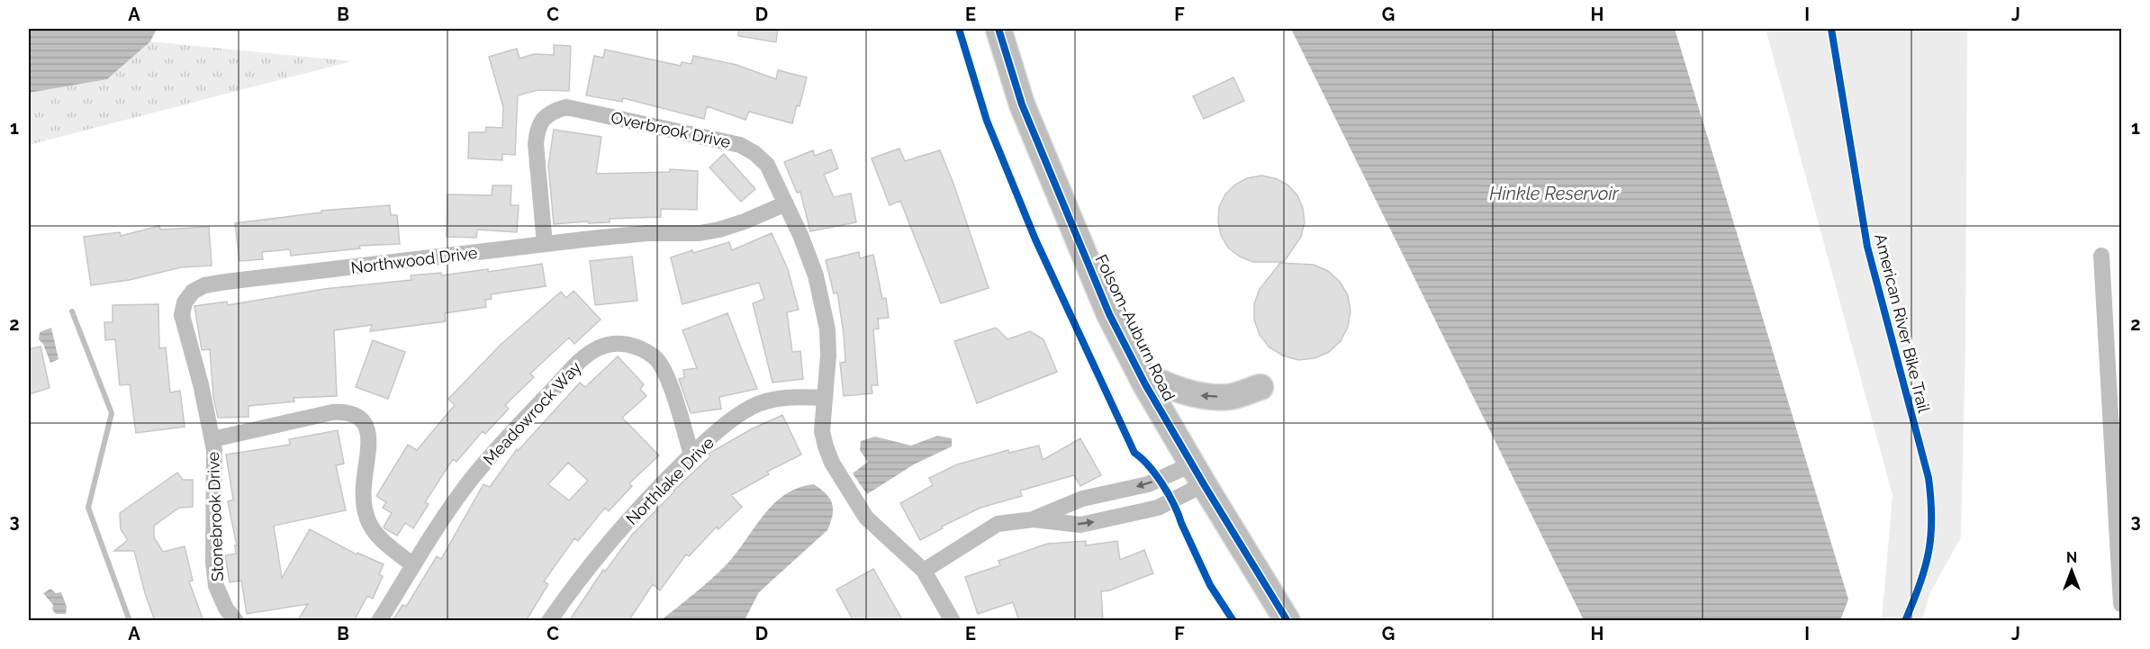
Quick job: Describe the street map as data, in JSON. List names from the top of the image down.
{
  "streets": {
    "main road": ["Folsom-Auburn Road"],
    "street": [
      "Overbrook Drive",
      "Northwood Drive",
      "Meadowrock Way",
      "Northlake Drive",
      "Stonebrook Drive"
    ],
    "cycle path": ["American River Bike Trail"]
  },
  "crossings": [
    ["Overbrook Drive", "Northwood Drive"],
    ["Overbrook Drive", "Northlake Drive"],
    ["Northwood Drive", "Stonebrook Drive"],
    ["Meadowrock Way", "Northlake Drive"]
  ],
  "water": ["Hinkle Reservoir"],
  "north": "top",
  "grid": {
    "columns": [
      "A",
      "B",
      "C",
      "D",
      "E",
      "F",
      "G",
      "H",
      "I",
      "J"
    ],
    "rows": ["1", "2", "3"]
  }
}
